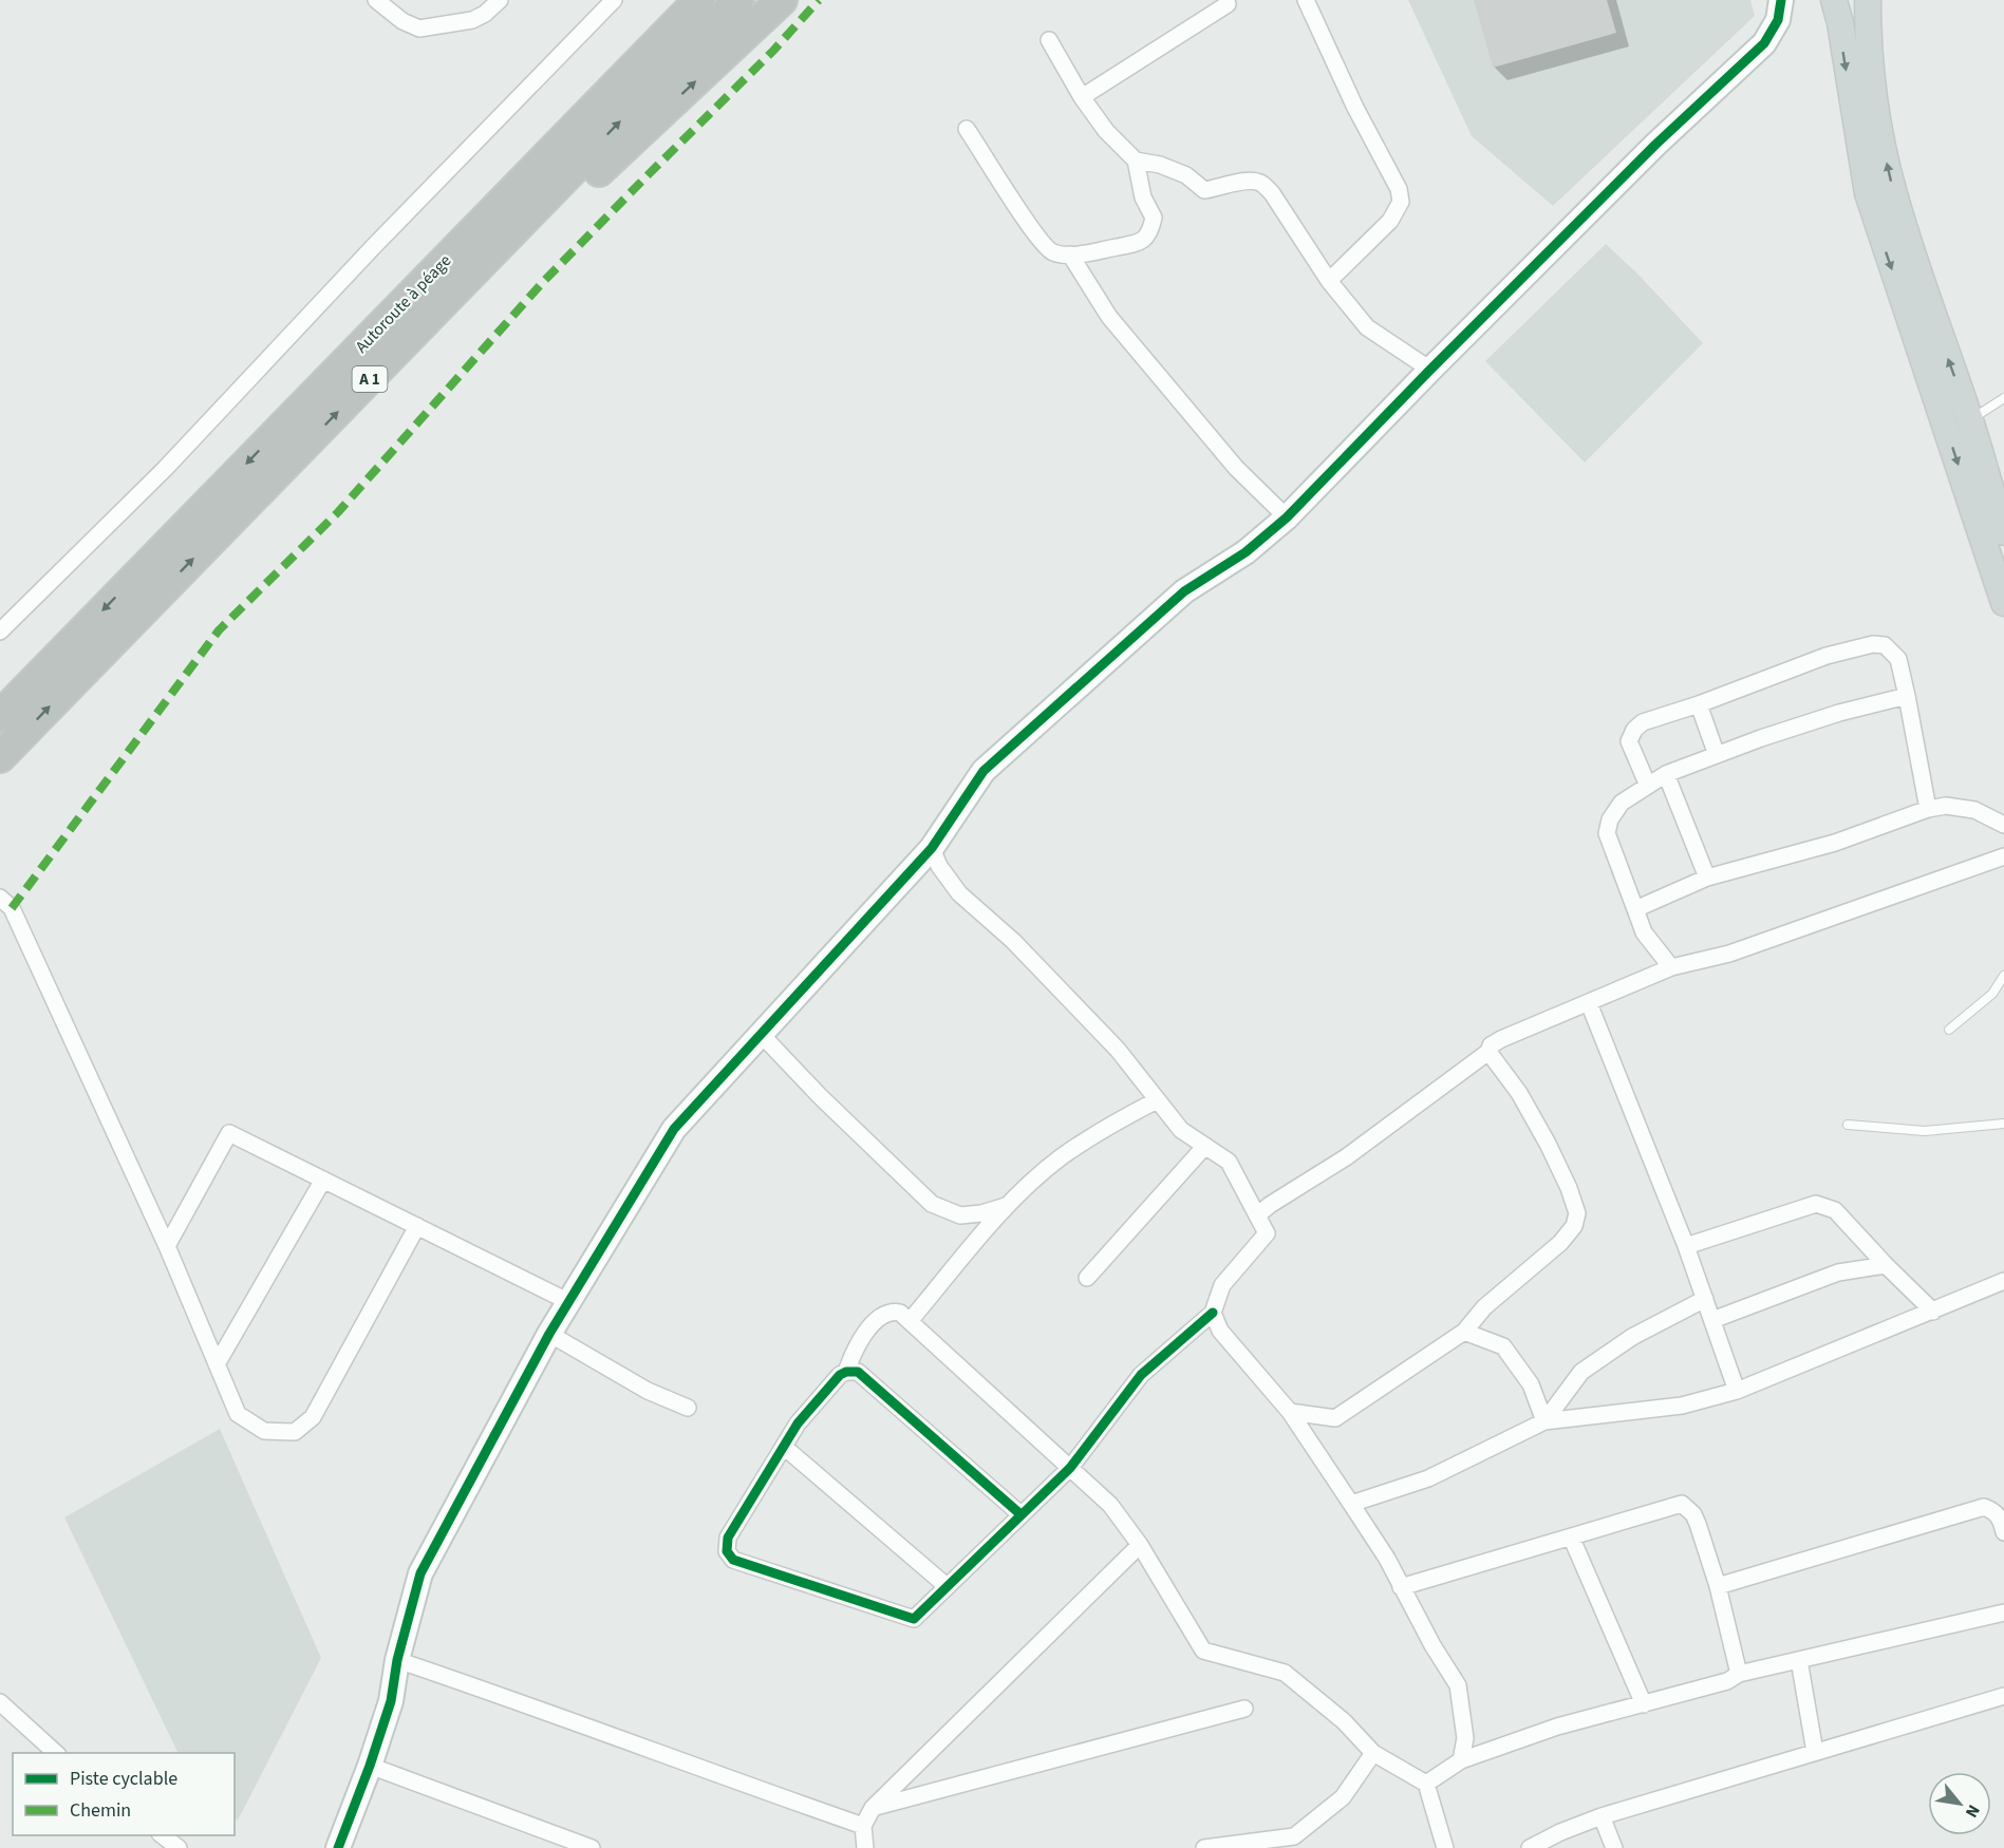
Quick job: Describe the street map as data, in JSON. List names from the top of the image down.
{
  "streets": {
    "highway": ["Autoroute à péage", "A 1"]
  },
  "legend": ["Piste cyclable", "Chemin"],
  "north": "bottom right"
}
